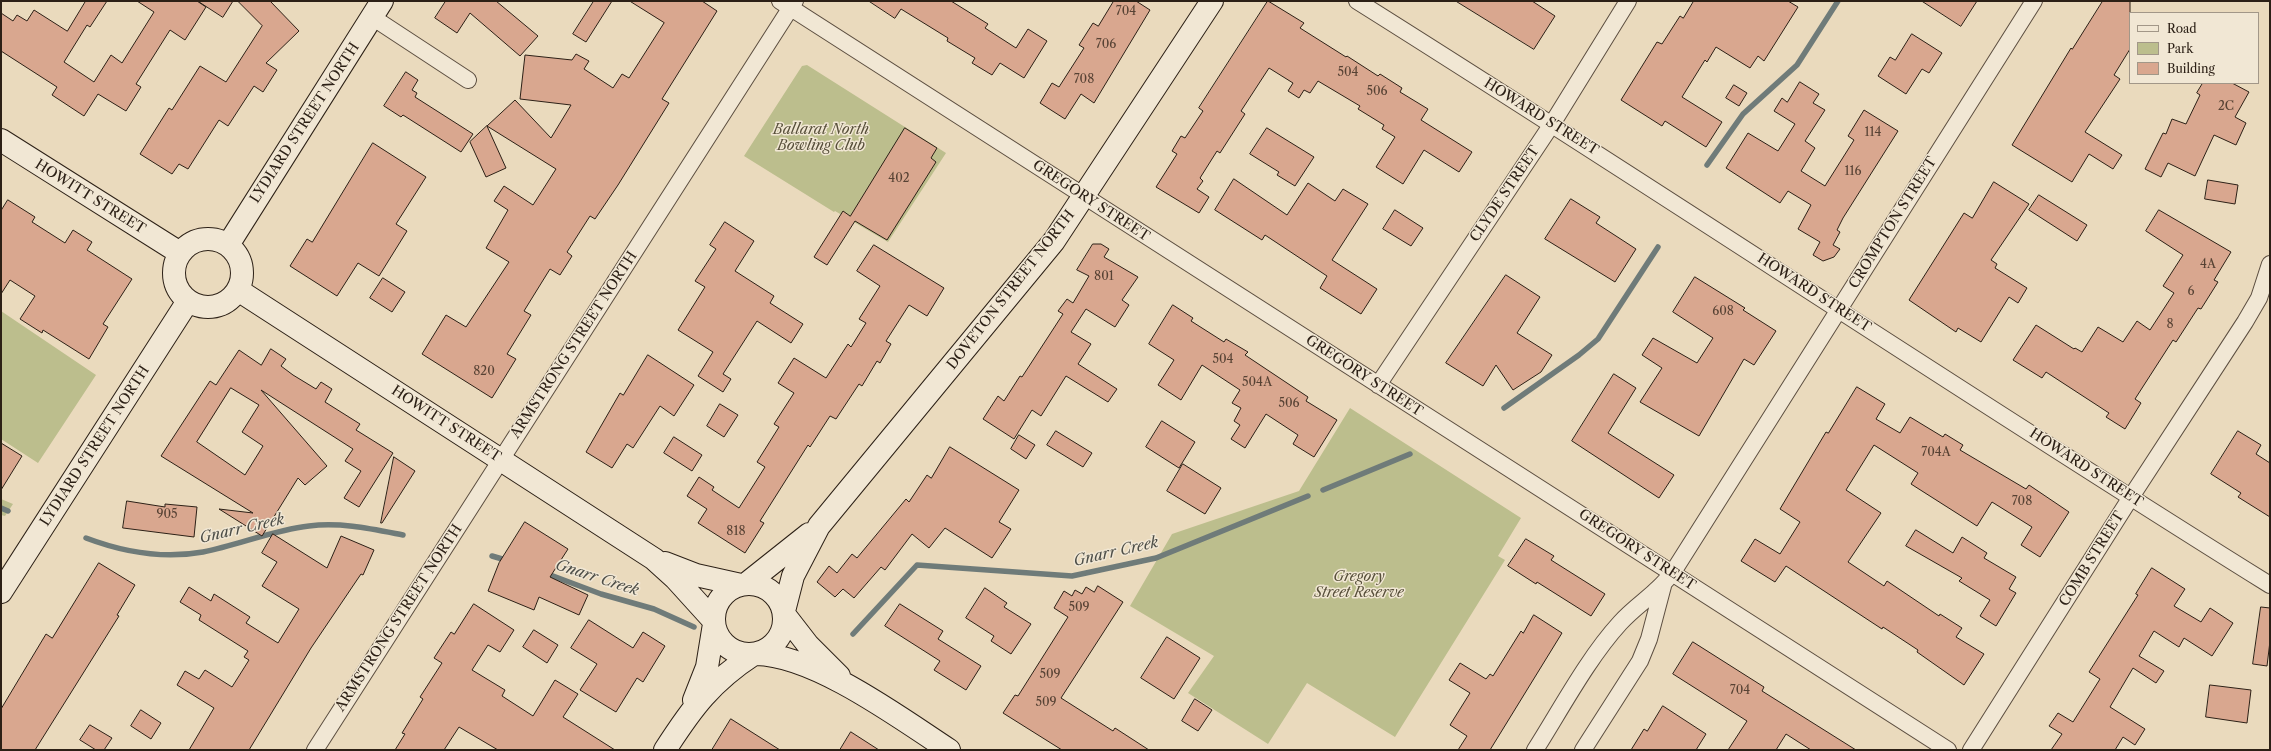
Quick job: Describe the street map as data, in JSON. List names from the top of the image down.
{
  "streets": {
    "street": [
      "HOWARD STREET",
      "LYDIARD STREET NORTH",
      "CLYDE STREET",
      "HOWITT STREET",
      "GREGORY STREET",
      "CROMPTON STREET",
      "DOVETON STREET NORTH",
      "ARMSTRONG STREET NORTH",
      "COMB STREET"
    ]
  },
  "crossings": [
    ["HOWARD STREET", "CLYDE STREET"],
    ["HOWARD STREET", "CROMPTON STREET"],
    ["HOWARD STREET", "COMB STREET"],
    ["LYDIARD STREET NORTH", "HOWITT STREET"],
    ["CLYDE STREET", "GREGORY STREET"],
    ["HOWITT STREET", "DOVETON STREET NORTH"],
    ["HOWITT STREET", "ARMSTRONG STREET NORTH"],
    ["GREGORY STREET", "CROMPTON STREET"],
    ["GREGORY STREET", "DOVETON STREET NORTH"],
    ["GREGORY STREET", "ARMSTRONG STREET NORTH"]
  ],
  "water": ["Gnarr Creek"],
  "parks": ["Ballarat North Bowling Club", "Gregory Street Reserve"],
  "house_numbers": [
    "704",
    "706",
    "504",
    "708",
    "506",
    "2C",
    "114",
    "116",
    "402",
    "4A",
    "801",
    "6",
    "608",
    "8",
    "504",
    "820",
    "504A",
    "506",
    "704A",
    "708",
    "905",
    "818",
    "509",
    "509",
    "704",
    "509"
  ],
  "legend": ["Road", "Park", "Building"]
}
